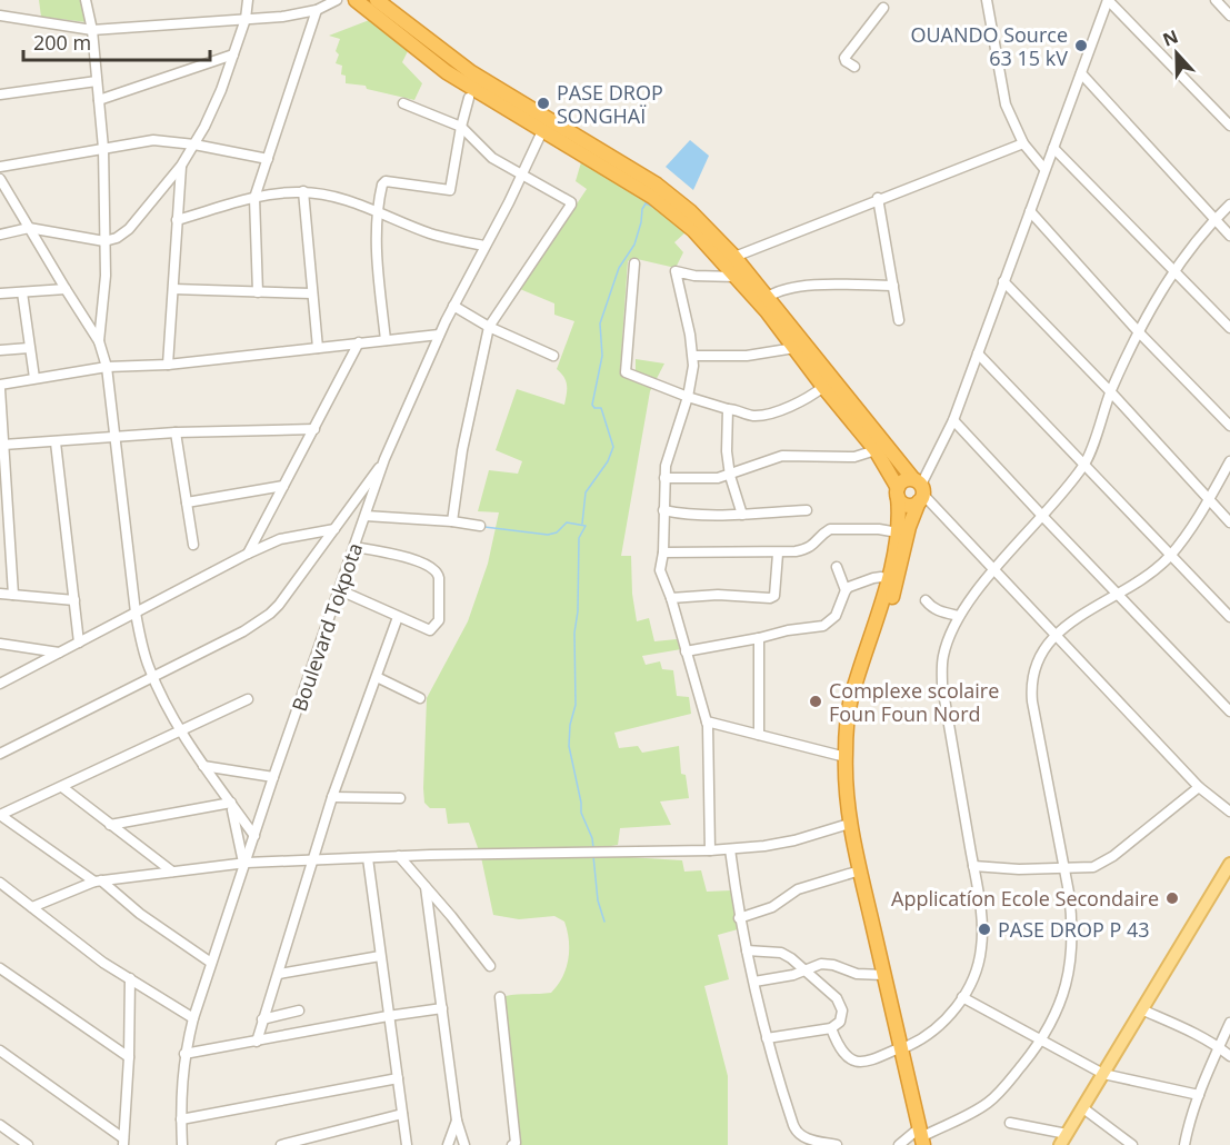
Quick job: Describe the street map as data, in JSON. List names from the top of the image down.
{
  "streets": {
    "street": ["Boulevard Tokpota"]
  },
  "places": [
    "OUANDO Source 63 15 kV",
    "PASE DROP SONGHAÏ",
    "Complexe scolaire Foun Foun Nord",
    "Applicatíon Ecole Secondaire",
    "PASE DROP P 43"
  ],
  "scale_bar": "200 m",
  "north": "top"
}
